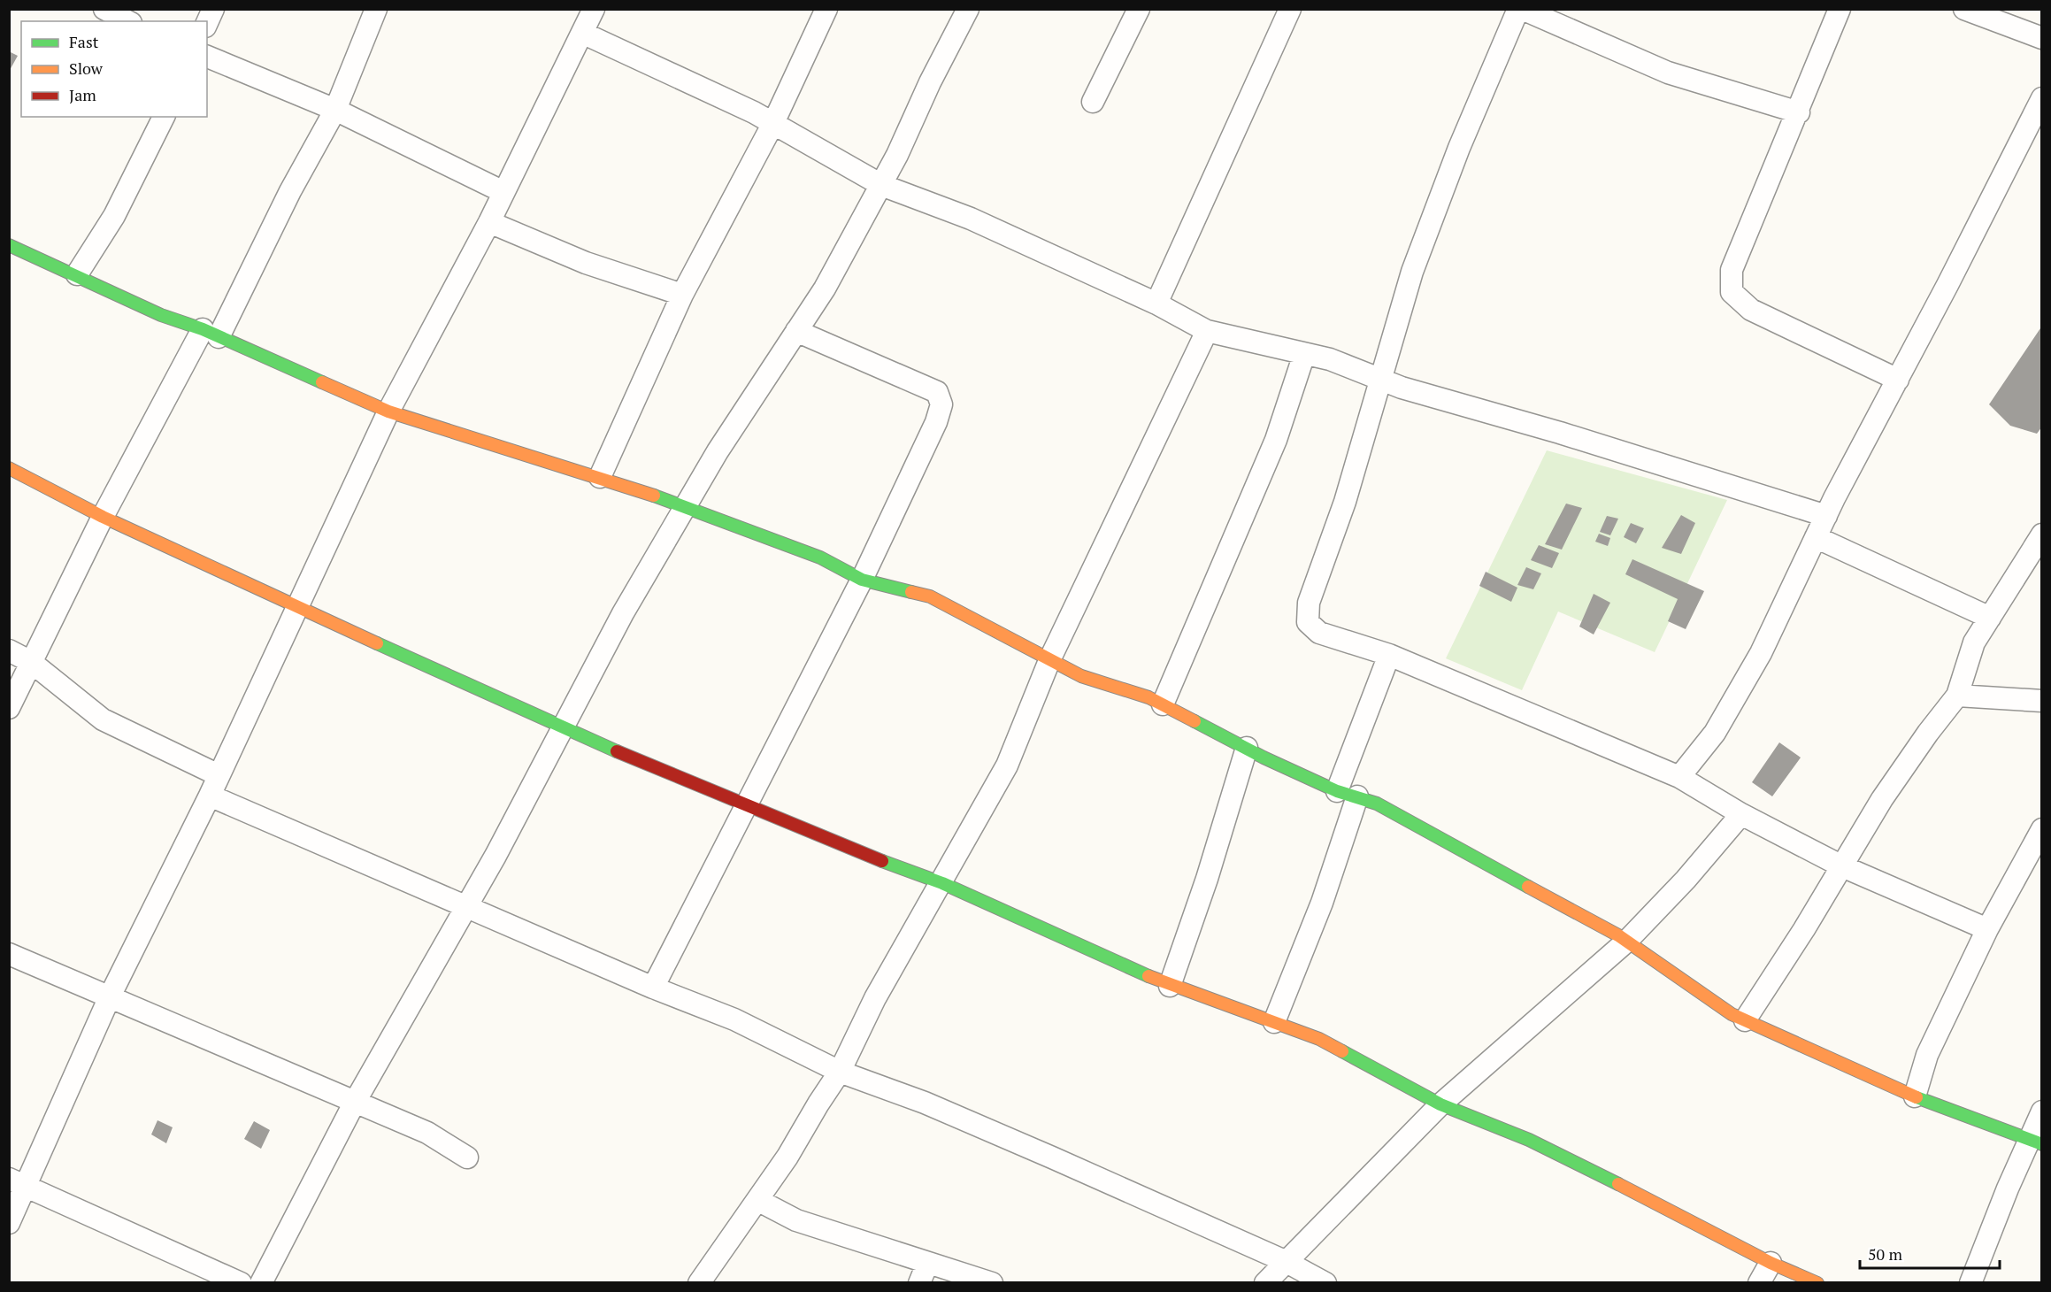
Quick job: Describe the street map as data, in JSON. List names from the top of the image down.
{
  "legend": ["Fast", "Slow", "Jam"],
  "scale_bar": "50 m"
}
